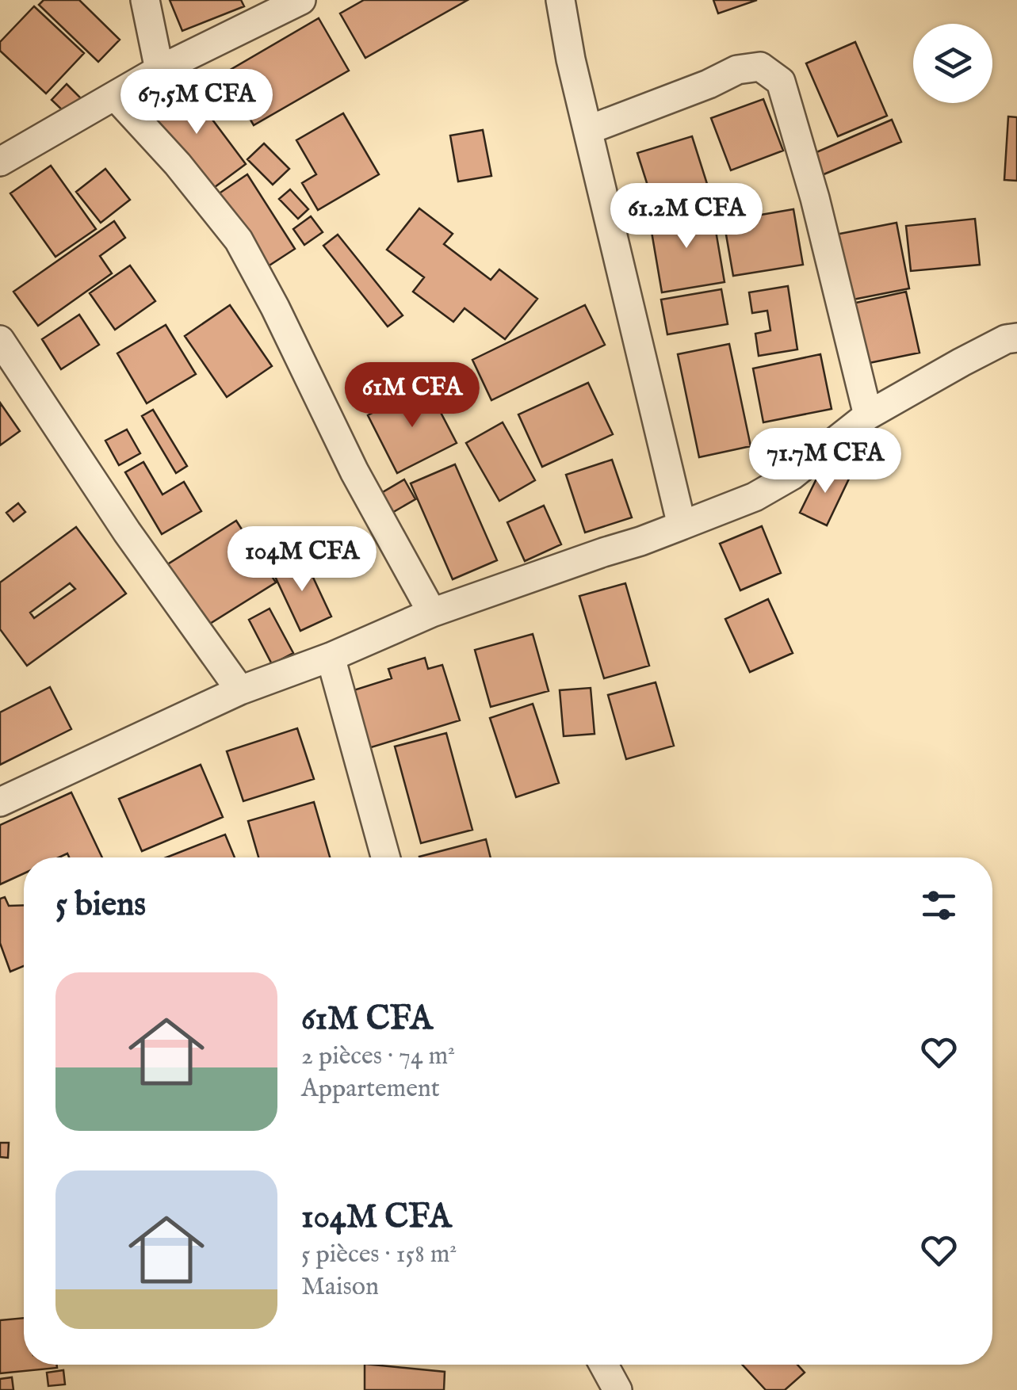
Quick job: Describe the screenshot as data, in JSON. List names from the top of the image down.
{
  "page": {
    "price": [
      "67.5M CFA",
      "61.2M CFA",
      "61M CFA",
      "71.7M CFA",
      "104M CFA"
    ],
    "heading": "5 biens",
    "list": [
      {
        "name": "61M CFA",
        "note": "2 pièces · 74 m² · Appartement"
      },
      {
        "name": "104M CFA",
        "note": "5 pièces · 158 m² · Maison"
      }
    ]
  }
}
